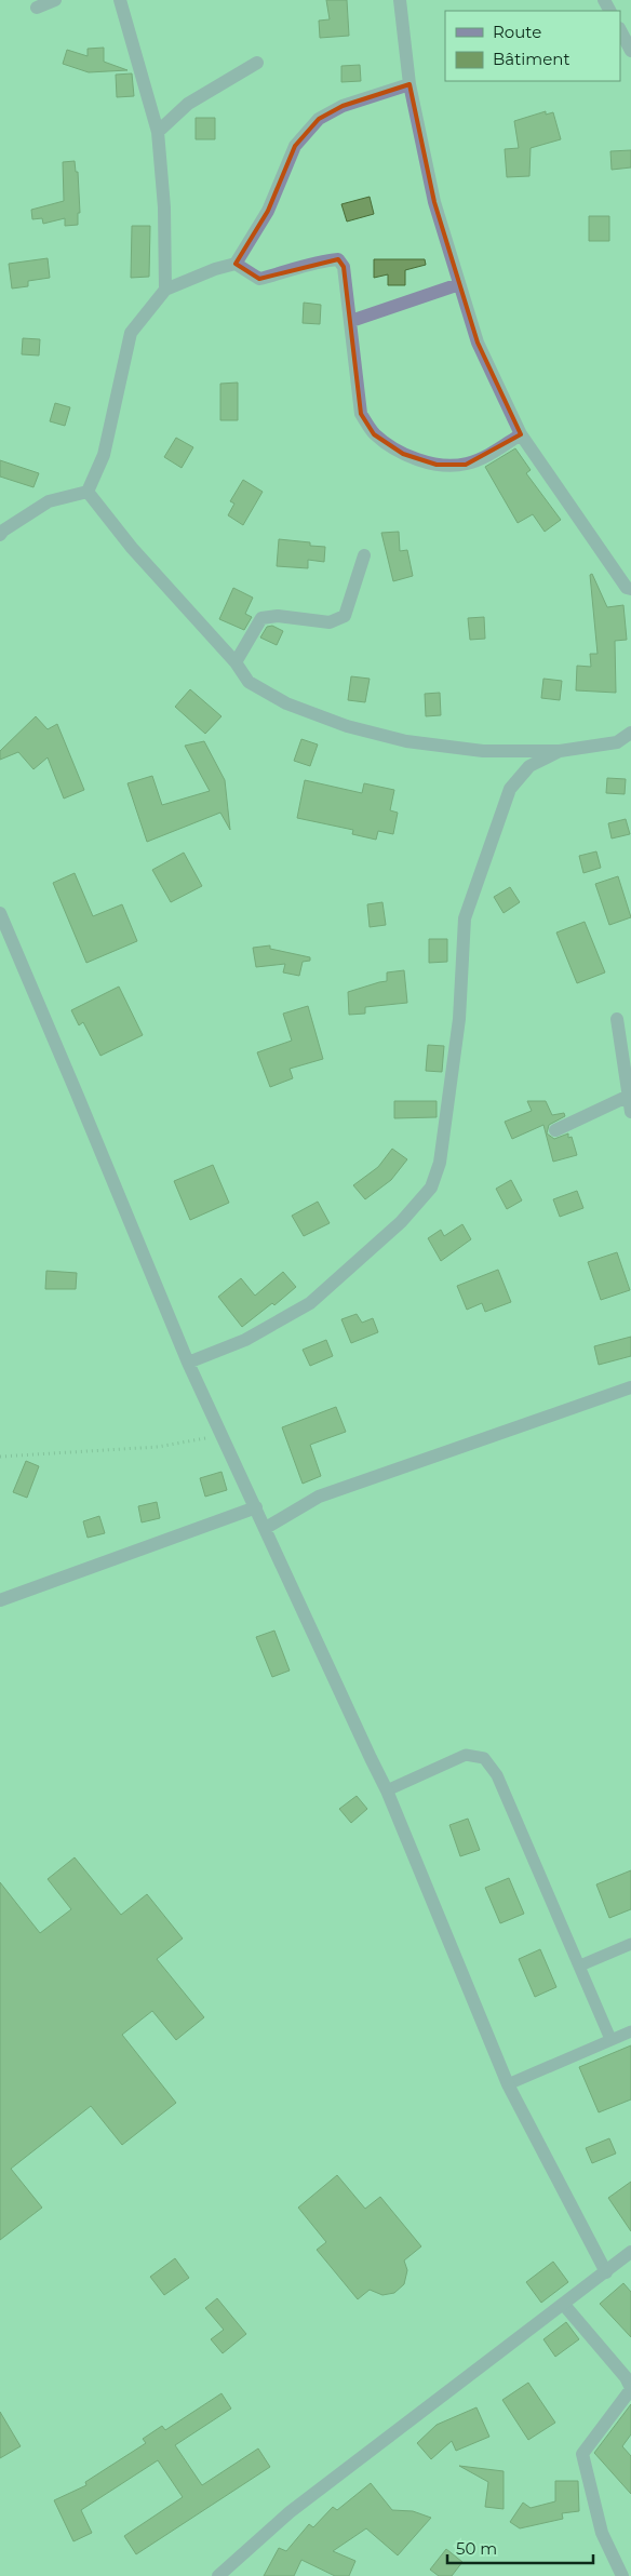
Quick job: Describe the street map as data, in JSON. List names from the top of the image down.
{
  "legend": ["Route", "Bâtiment"],
  "scale_bar": "50 m"
}
